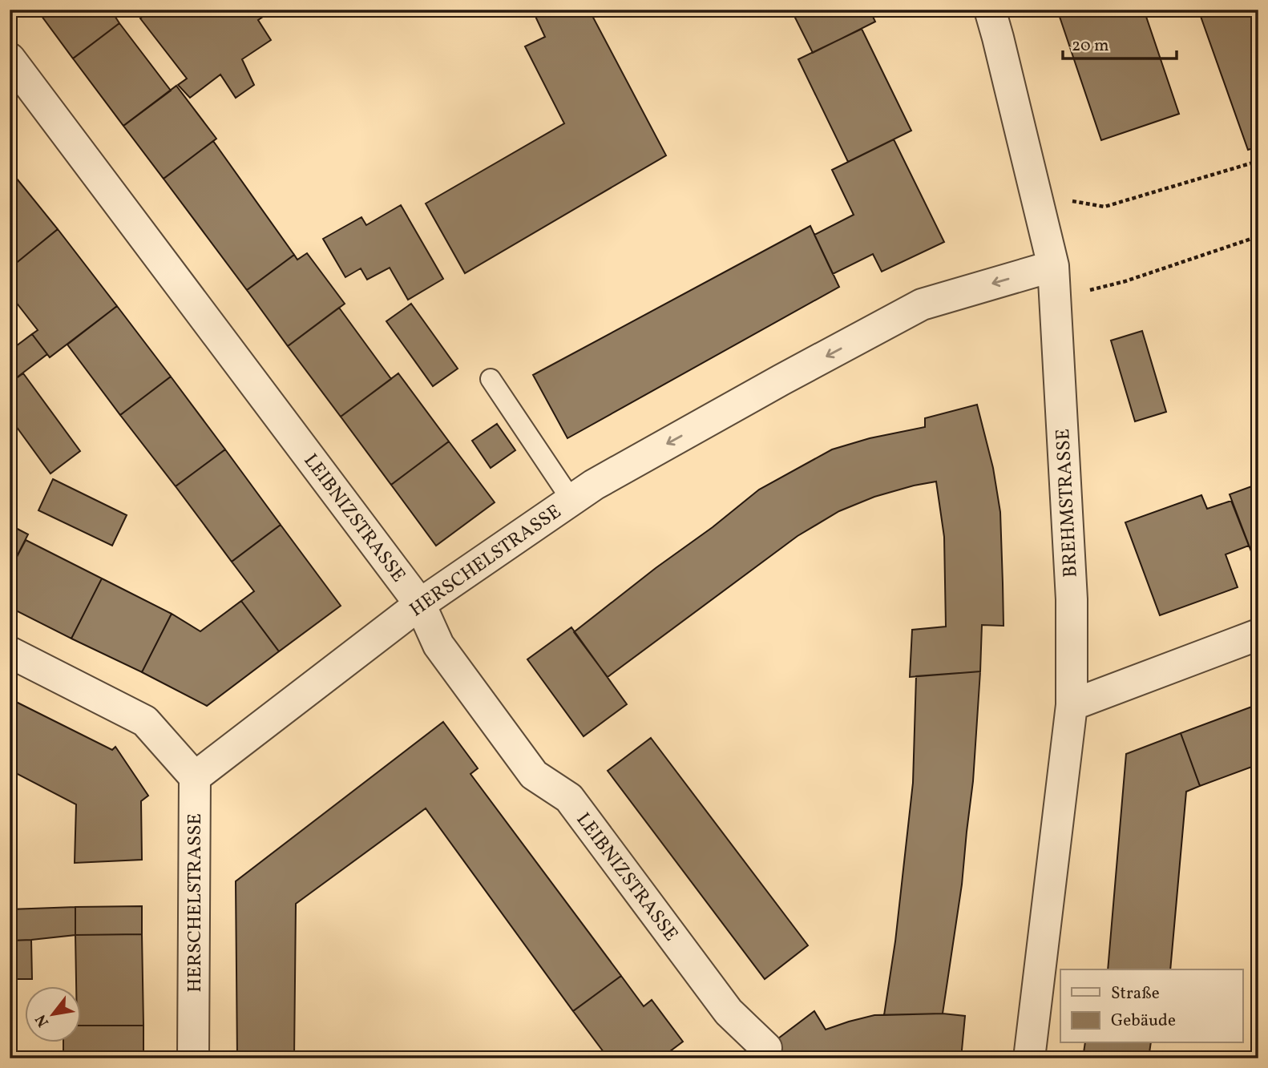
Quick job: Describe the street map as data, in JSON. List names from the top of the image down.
{
  "streets": {
    "street": ["BREHMSTRASSE", "LEIBNIZSTRASSE", "HERSCHELSTRASSE"]
  },
  "crossings": [
    ["BREHMSTRASSE", "HERSCHELSTRASSE"],
    ["LEIBNIZSTRASSE", "HERSCHELSTRASSE"]
  ],
  "one_way": ["HERSCHELSTRASSE"],
  "legend": ["Straße", "Gebäude"],
  "scale_bar": "20 m",
  "north": "bottom left"
}
